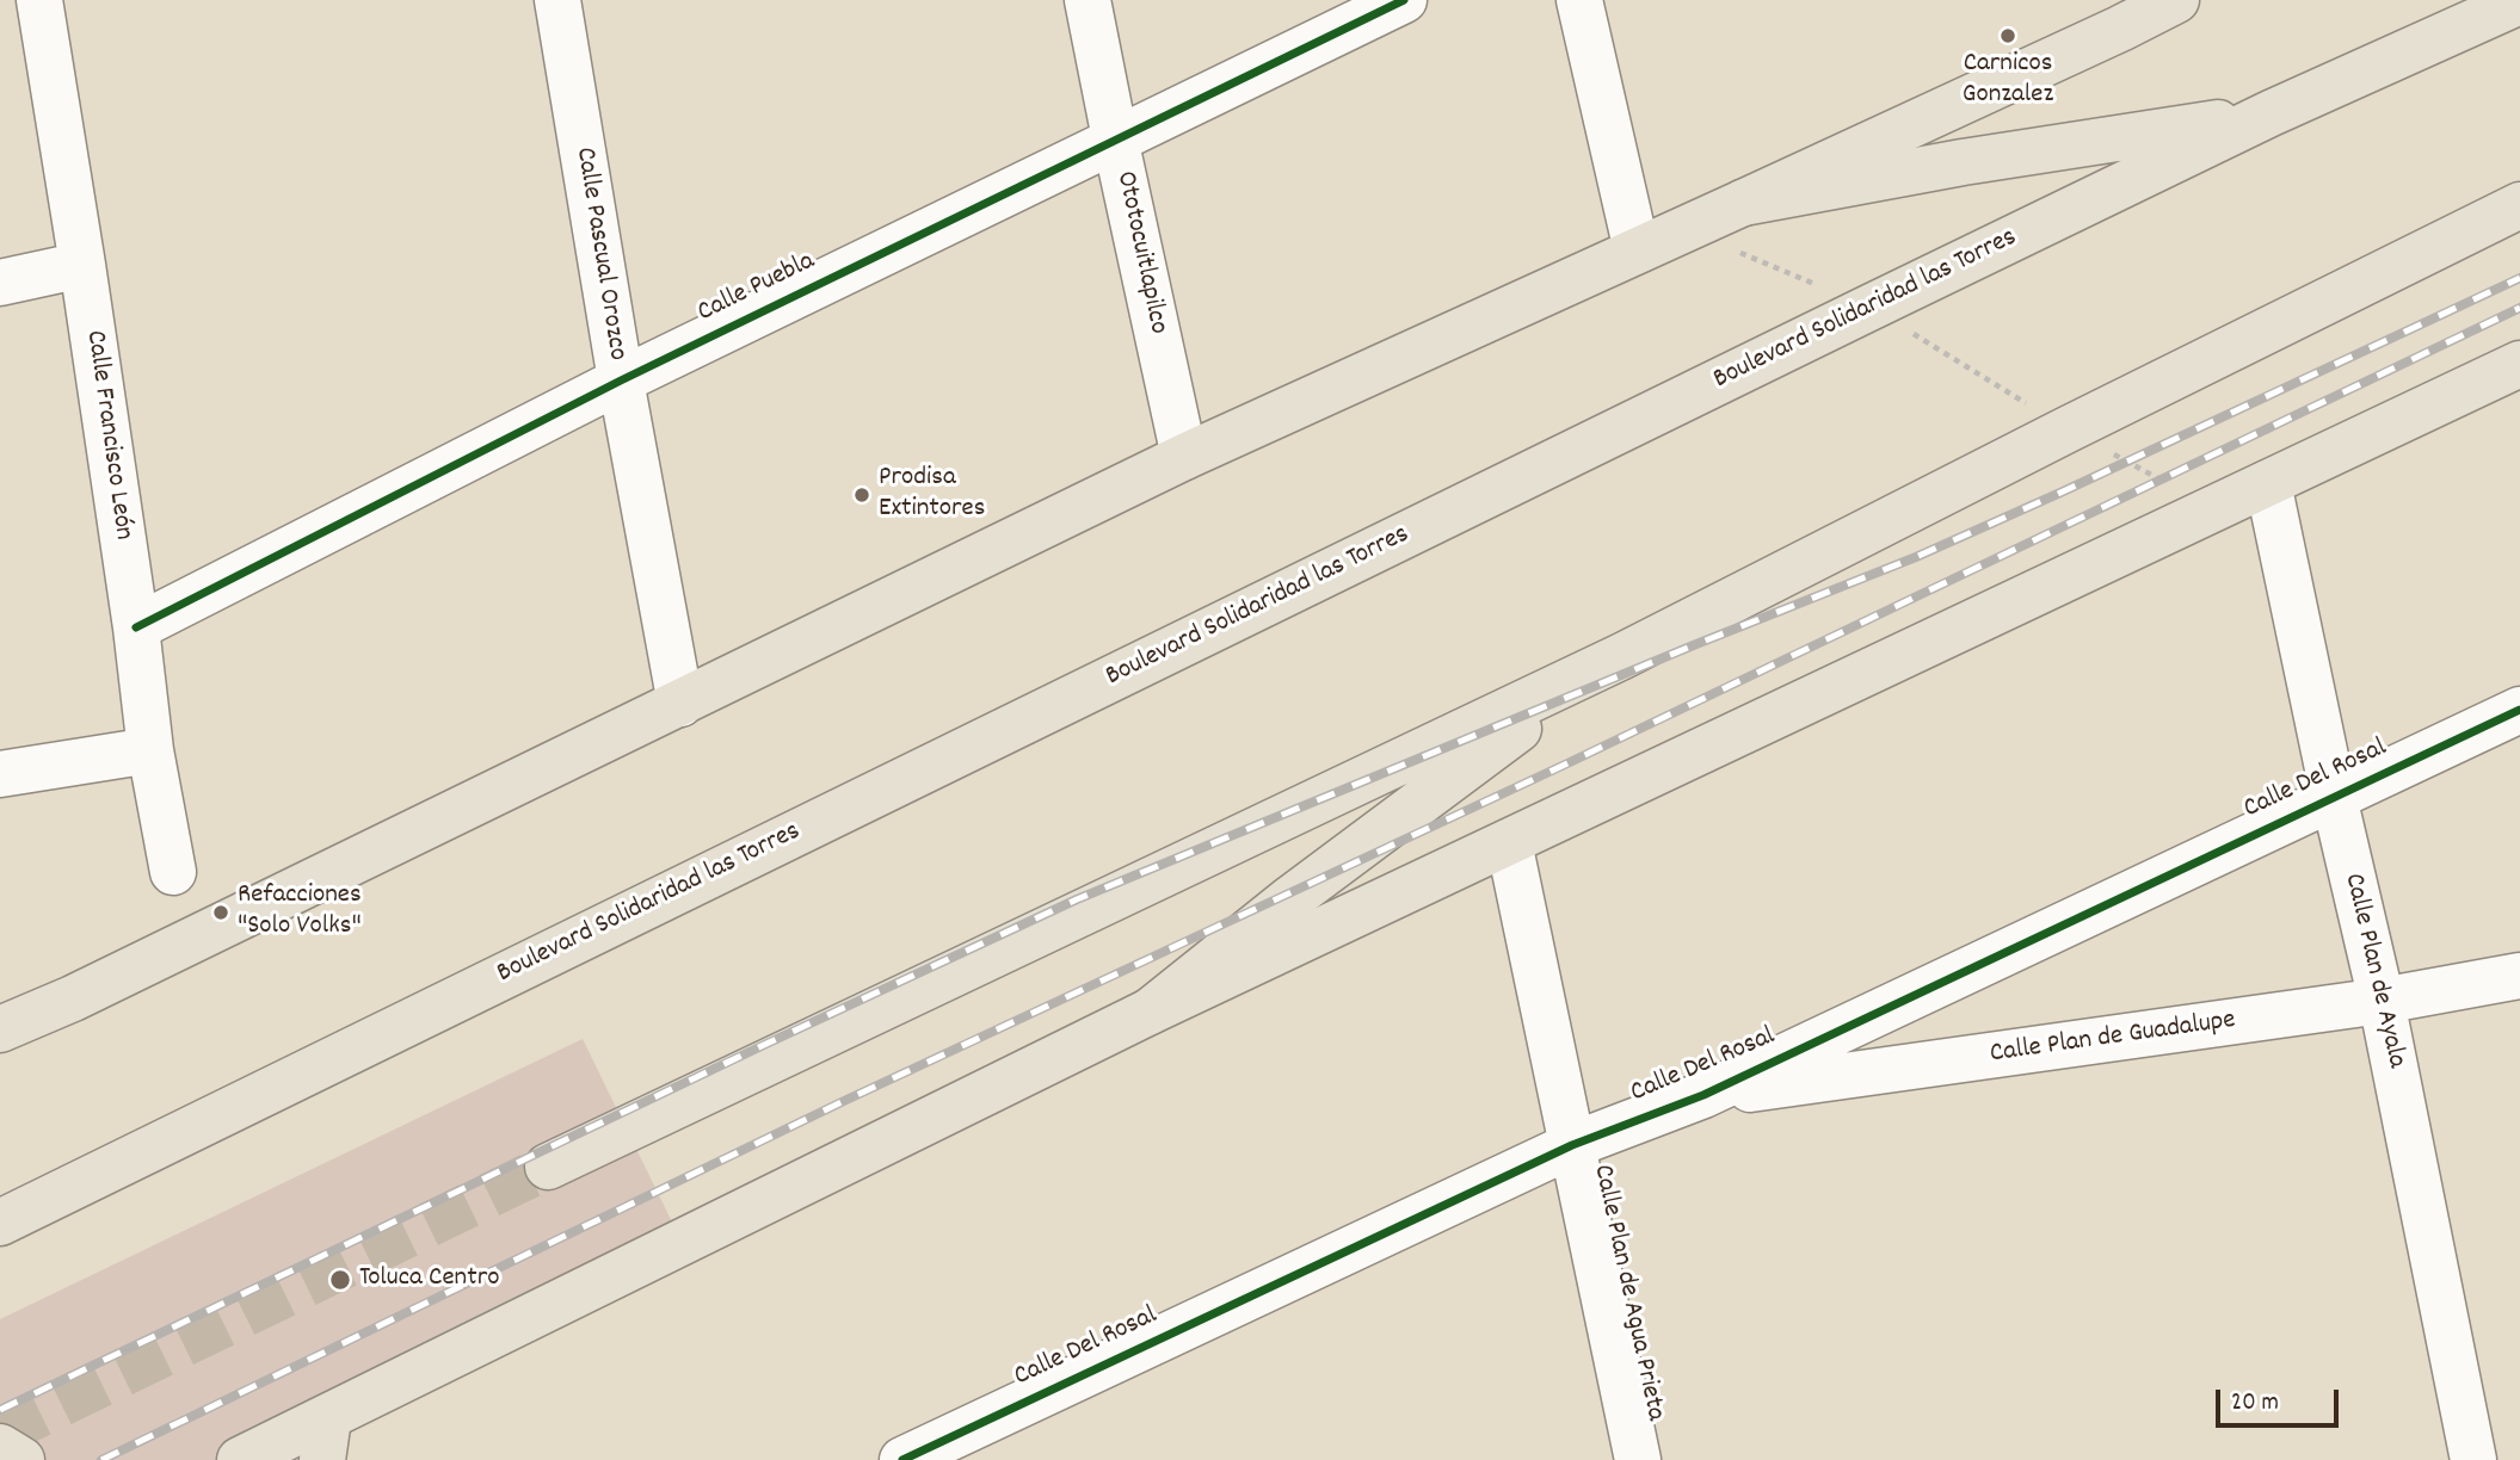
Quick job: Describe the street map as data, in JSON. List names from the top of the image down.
{
  "streets": {
    "main road": ["Boulevard Solidaridad las Torres"],
    "street": [
      "Ototocuitlapilco",
      "Calle Pascual Orozco",
      "Calle Puebla",
      "Calle Francisco León",
      "Calle Del Rosal",
      "Calle Plan de Ayala",
      "Calle Plan de Guadalupe",
      "Calle Plan de Agua Prieta"
    ]
  },
  "crossings": [
    ["Ototocuitlapilco", "Calle Puebla"],
    ["Calle Pascual Orozco", "Calle Puebla"],
    ["Calle Puebla", "Calle Francisco León"],
    ["Calle Del Rosal", "Calle Plan de Ayala"],
    ["Calle Del Rosal", "Calle Plan de Guadalupe"],
    ["Calle Del Rosal", "Calle Plan de Agua Prieta"],
    ["Calle Plan de Ayala", "Calle Plan de Guadalupe"]
  ],
  "places": [
    "Carnicos Gonzalez",
    "Prodisa Extintores",
    "Refacciones \"Solo Volks\"",
    "Toluca Centro"
  ],
  "scale_bar": "20 m"
}
